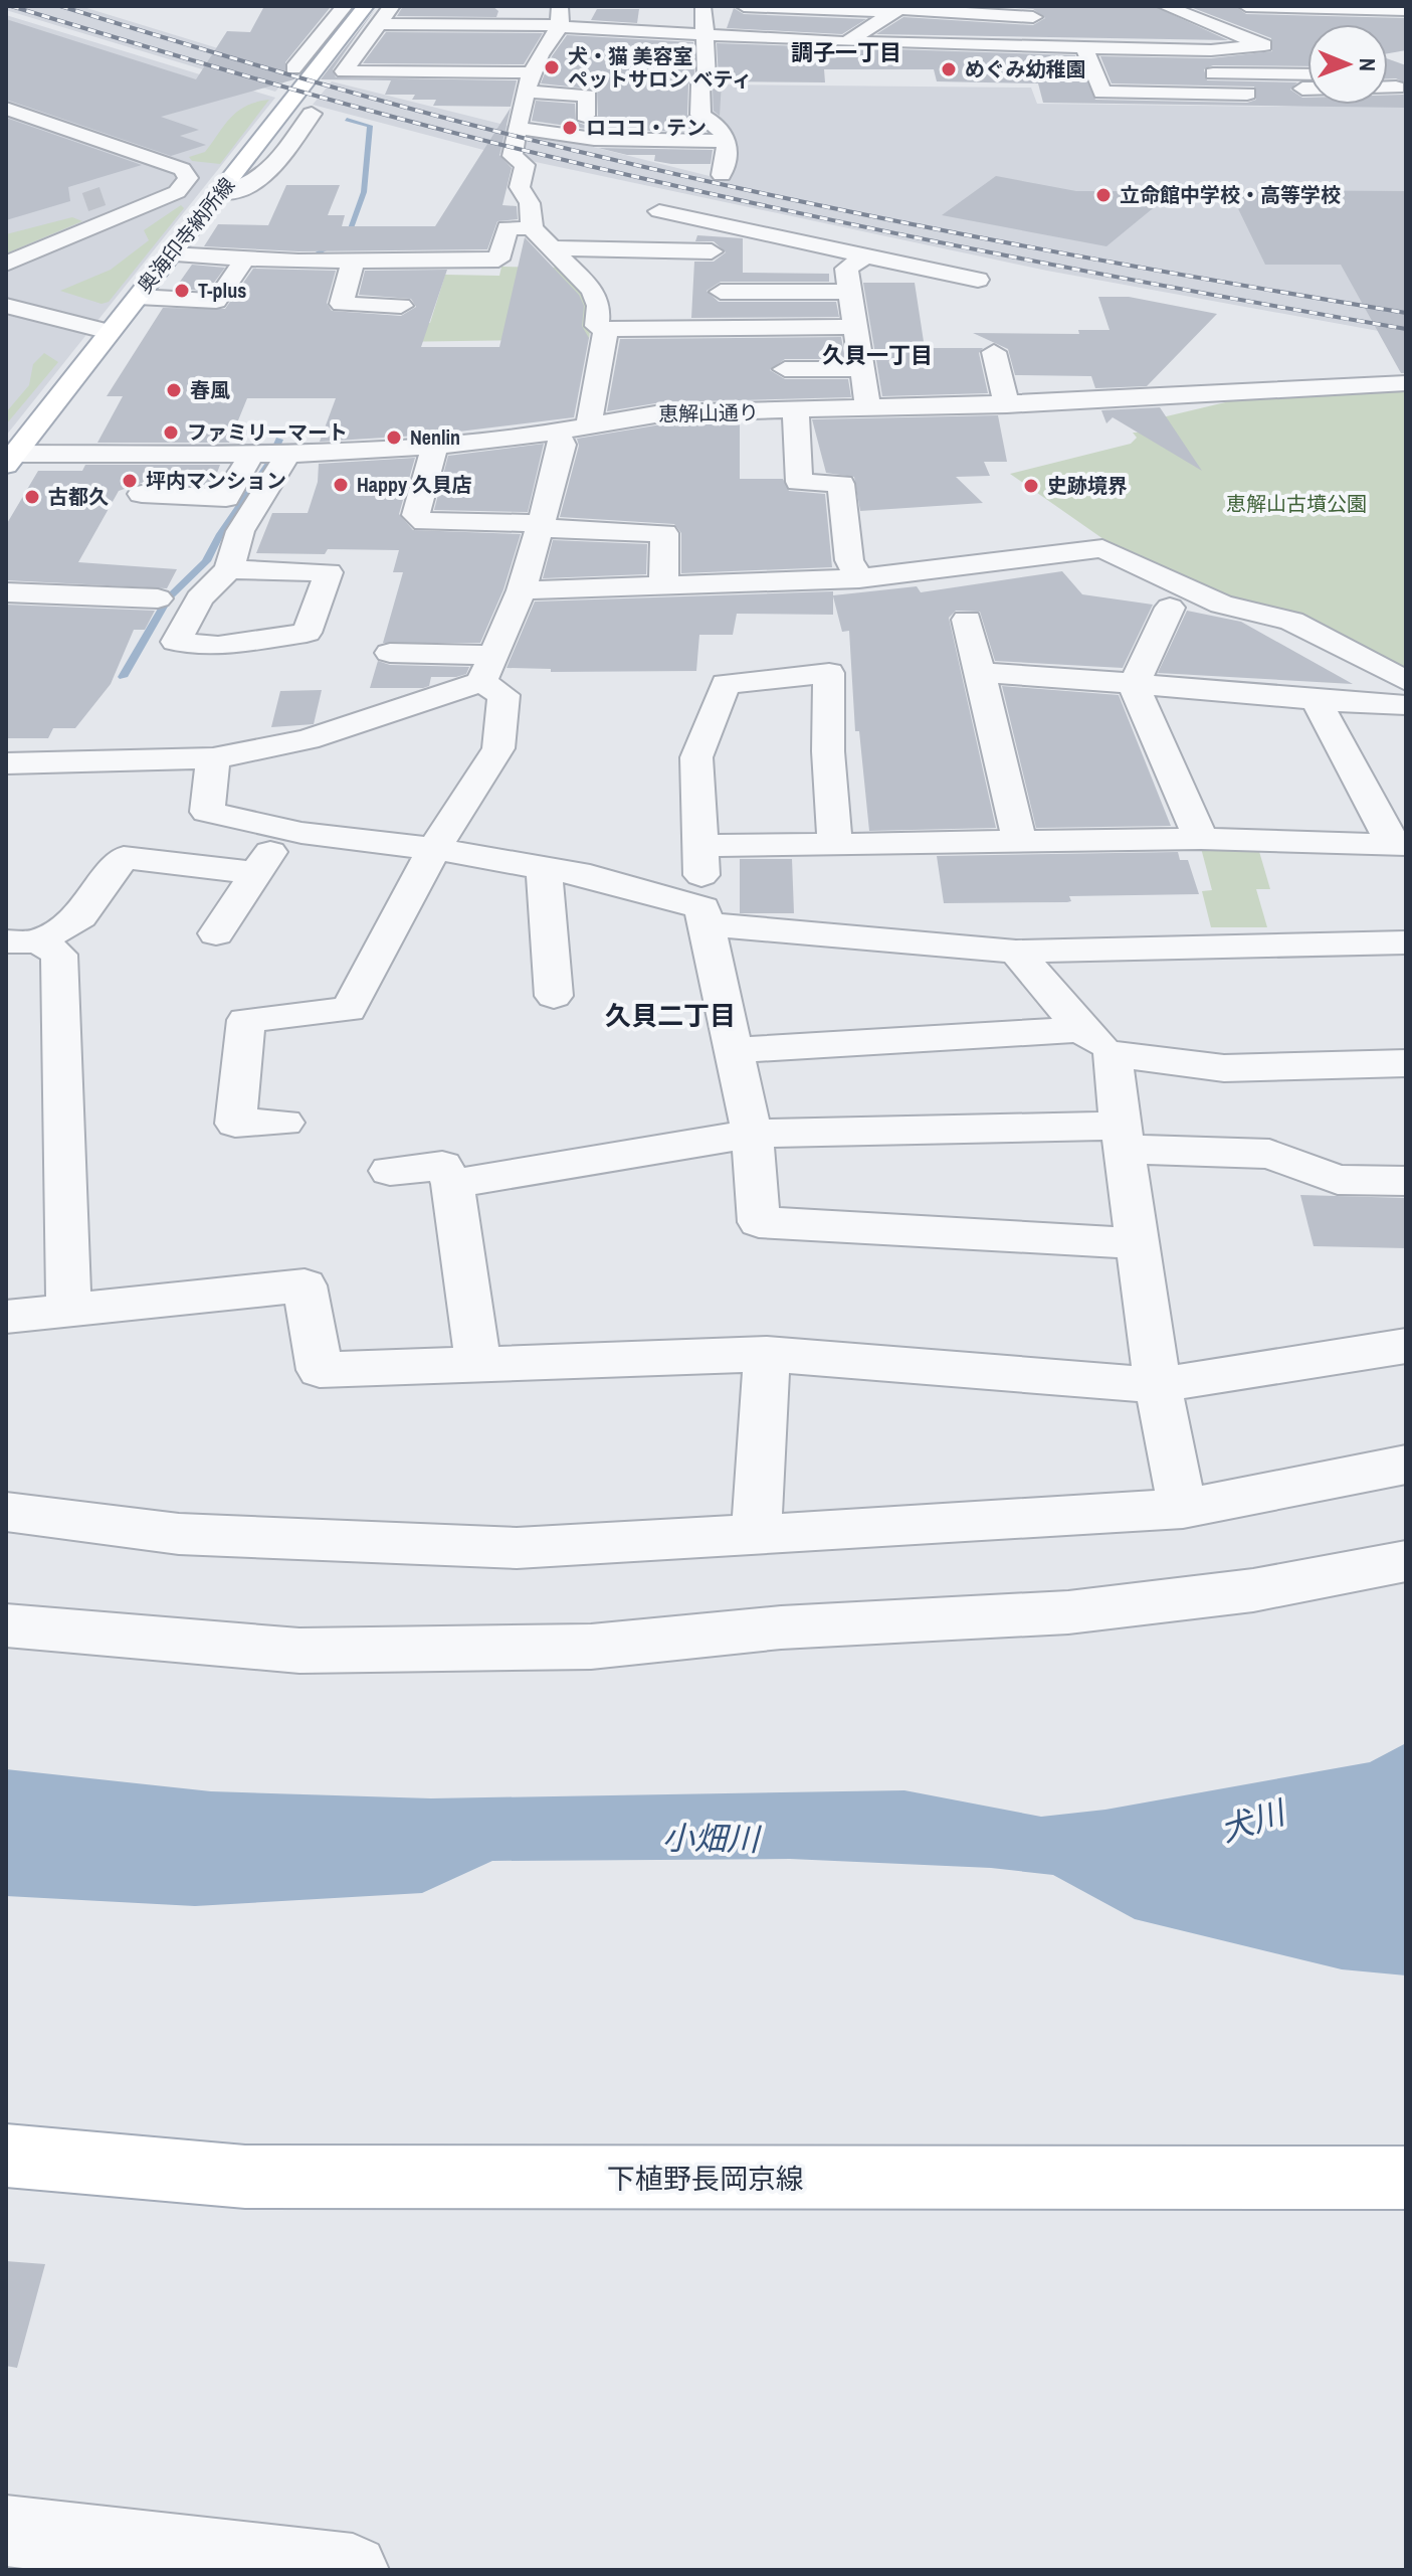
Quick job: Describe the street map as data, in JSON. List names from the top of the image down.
{
  "streets": {
    "main road": ["奥海印寺納所線", "下植野長岡京線"],
    "street": ["恵解山通り"]
  },
  "crossings": [
    ["奥海印寺納所線", "恵解山通り"]
  ],
  "districts": ["調子一丁目", "久貝一丁目", "久貝二丁目"],
  "water": ["犬川", "小畑川"],
  "parks": ["恵解山古墳公園"],
  "places": [
    "犬・猫 美容室 ペットサロン ベティ",
    "めぐみ幼稚園",
    "ロココ・テン",
    "立命館中学校・高等学校",
    "T-plus",
    "春風",
    "ファミリーマート",
    "Nenlin",
    "坪内マンション",
    "Happy 久貝店",
    "史跡境界",
    "古都久"
  ],
  "north": "right"
}
